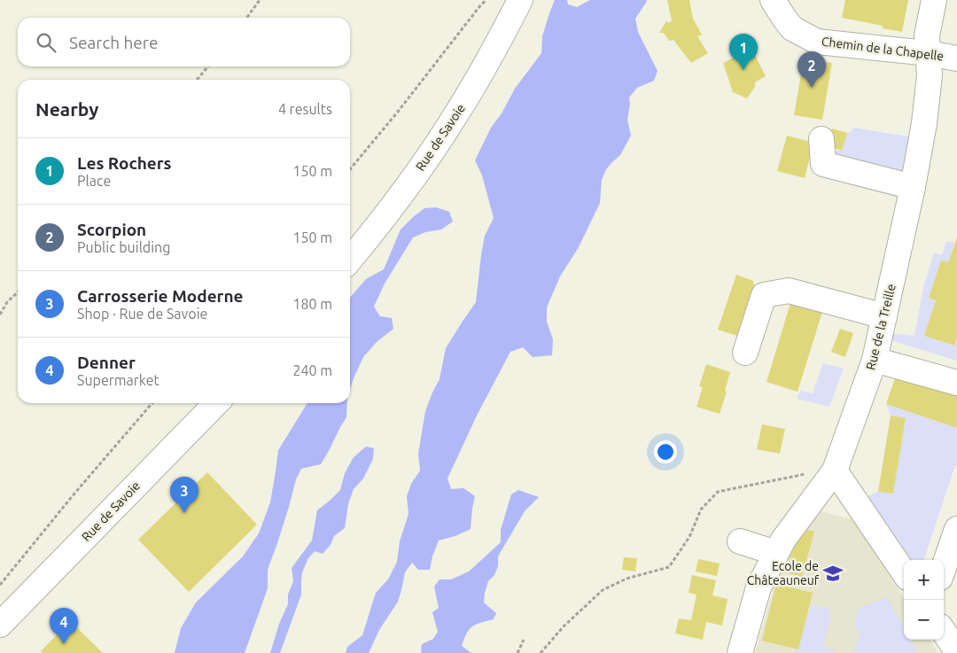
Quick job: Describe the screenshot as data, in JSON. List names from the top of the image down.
{
  "streets": {
    "street": ["Chemin de la Chapelle", "Rue de Savoie", "Rue de la Treille"]
  },
  "crossings": [
    ["Chemin de la Chapelle", "Rue de la Treille"]
  ],
  "places": {
    "school or university": ["Ecole de Châteauneuf"]
  },
  "page": {
    "search": "Search here",
    "pins": [
      "1",
      "2",
      "3",
      "4"
    ],
    "heading": ["Nearby", "4 results"],
    "list": [
      {
        "mark": "1",
        "name": "Les Rochers",
        "note": "Place",
        "value": "150 m"
      },
      {
        "mark": "2",
        "name": "Scorpion",
        "note": "Public building",
        "value": "150 m"
      },
      {
        "mark": "3",
        "name": "Carrosserie Moderne",
        "note": "Shop · Rue de Savoie",
        "value": "180 m"
      },
      {
        "mark": "4",
        "name": "Denner",
        "note": "Supermarket",
        "value": "240 m"
      }
    ],
    "map_buttons": ["+", "−"]
  }
}
